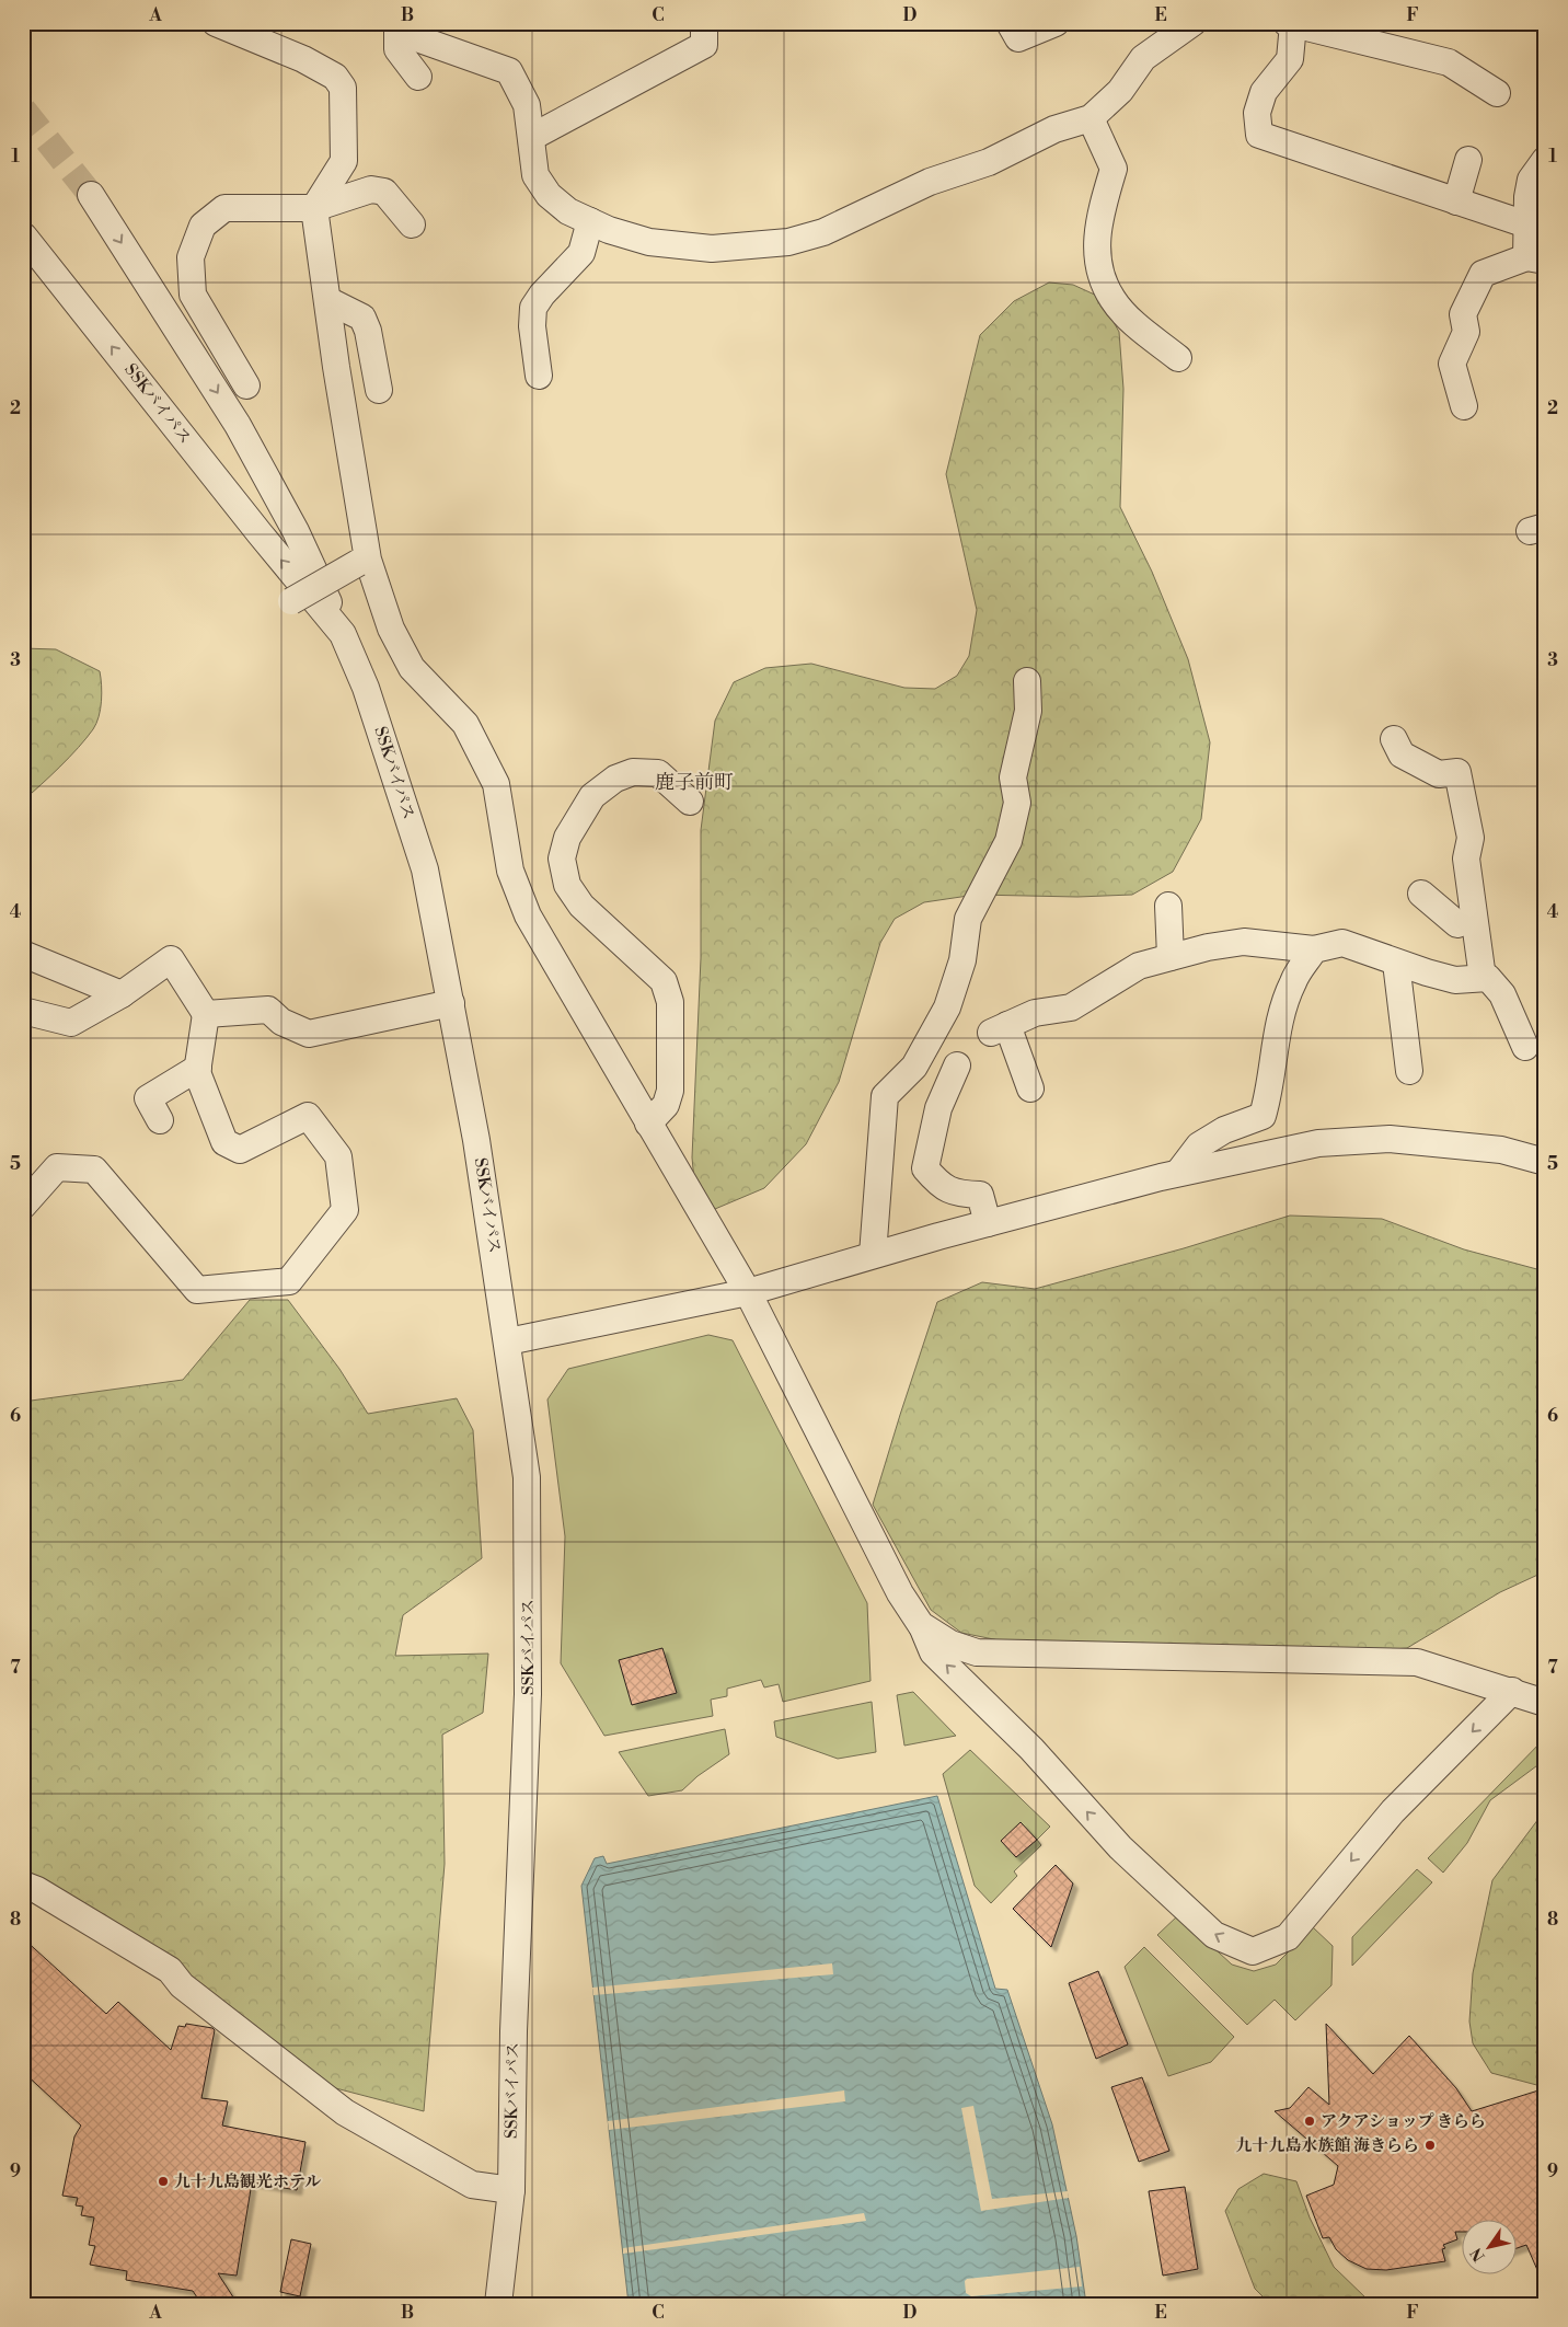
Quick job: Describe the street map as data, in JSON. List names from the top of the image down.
{
  "streets": {
    "street": ["SSKバイパス"]
  },
  "districts": ["鹿子前町"],
  "places": ["アクアショップ きらら", "九十九島水族館 海きらら", "九十九島観光ホテル"],
  "north": "bottom left",
  "grid": {
    "columns": [
      "A",
      "B",
      "C",
      "D",
      "E",
      "F"
    ],
    "rows": [
      "1",
      "2",
      "3",
      "4",
      "5",
      "6",
      "7",
      "8",
      "9"
    ]
  }
}
